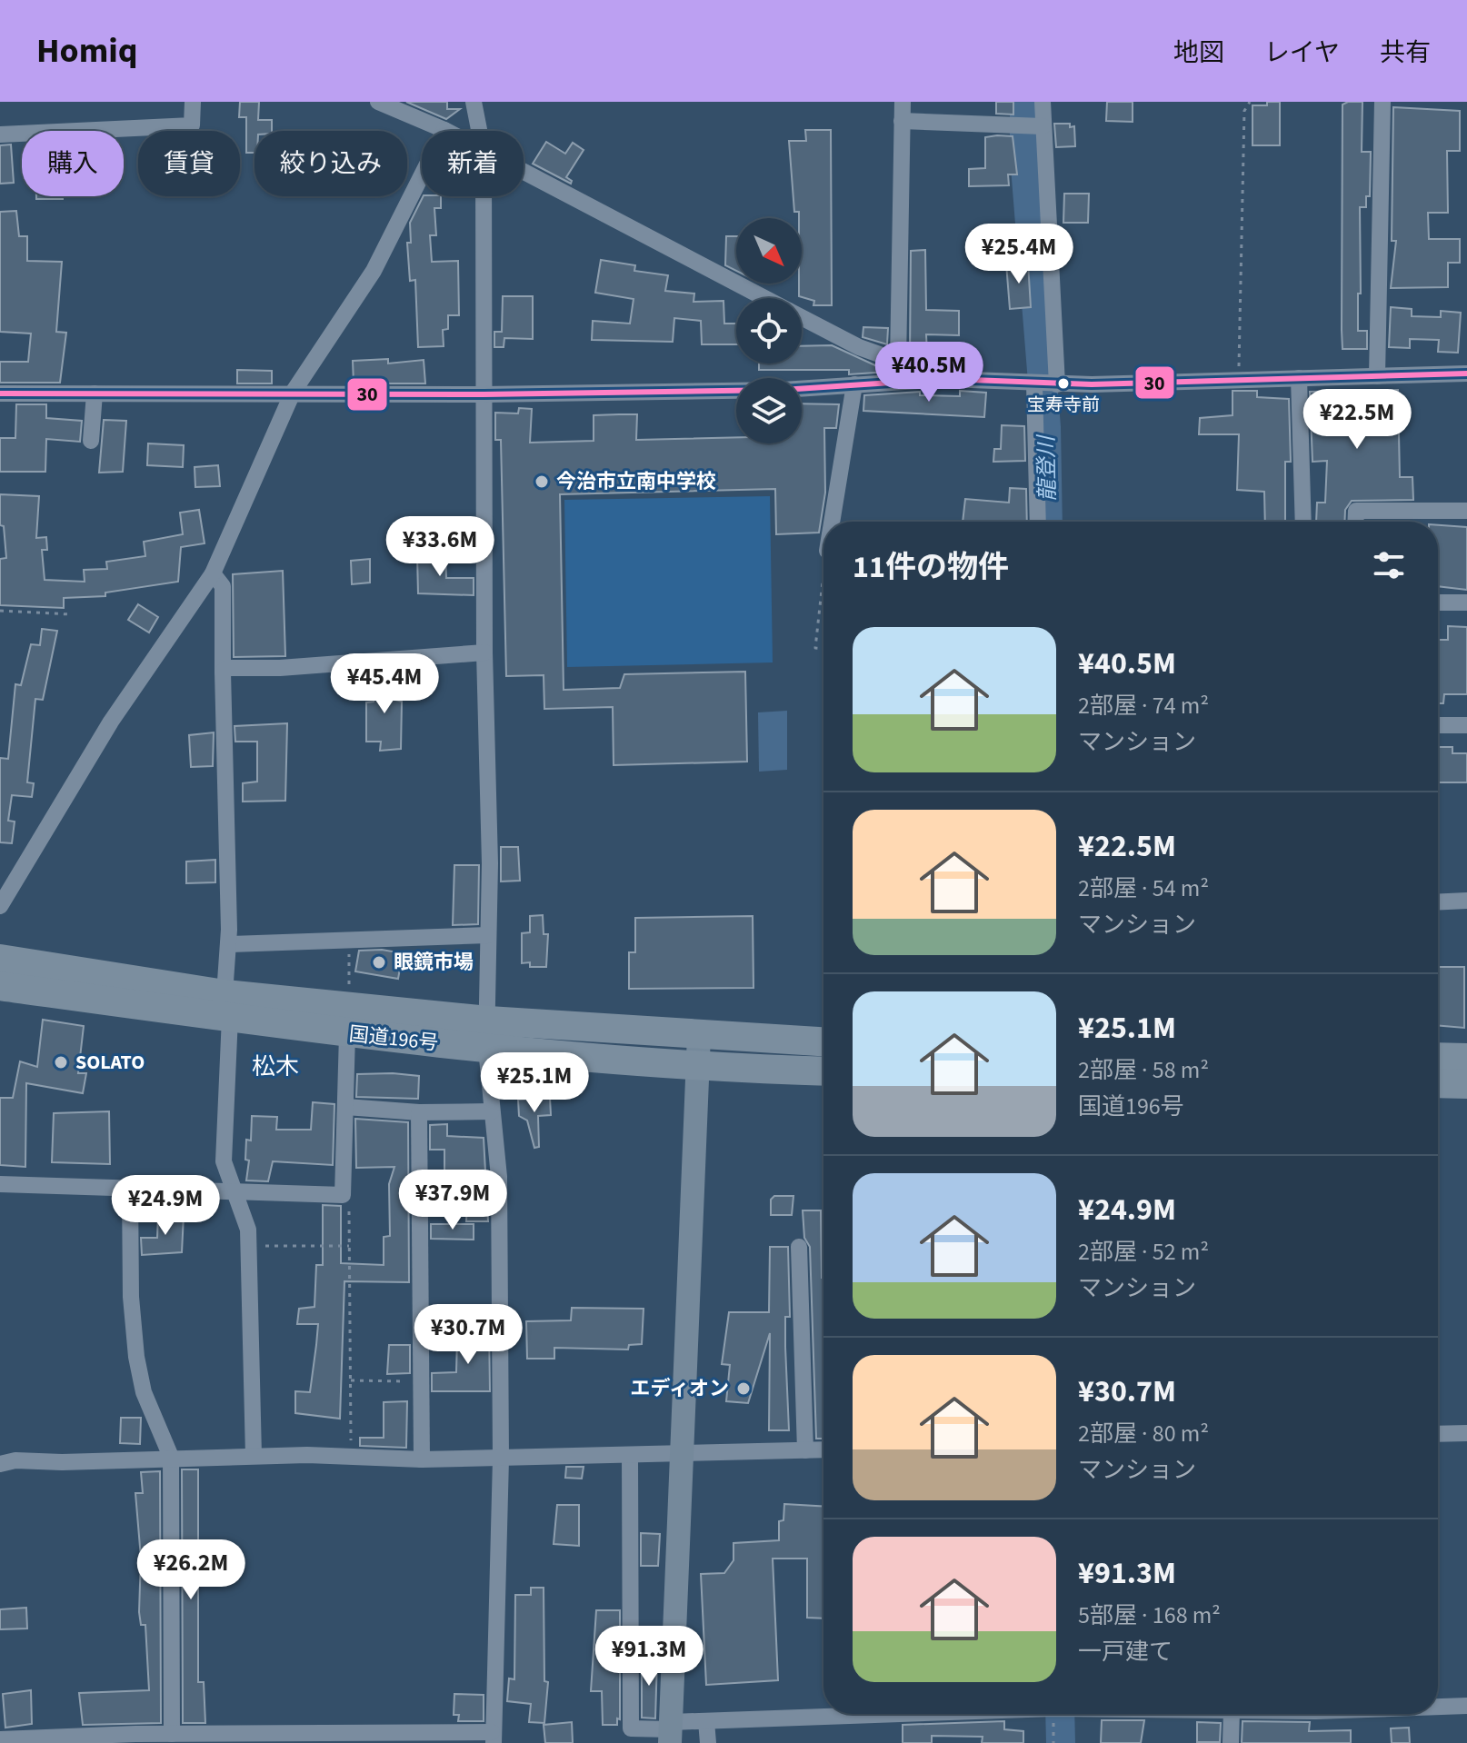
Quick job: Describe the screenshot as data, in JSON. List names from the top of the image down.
{
  "streets": {
    "highway": ["国道196号"]
  },
  "districts": ["松木"],
  "water": ["龍登川"],
  "places": [
    "宝寿寺前",
    "今治市立南中学校",
    "眼鏡市場",
    "SOLATO",
    "エディオン"
  ],
  "lines": ["transit line 30"],
  "north": "bottom right",
  "page": {
    "header": "Homiq",
    "nav": ["地図", "レイヤ", "共有"],
    "chip": [
      "購入",
      "賃貸",
      "絞り込み",
      "新着"
    ],
    "price": [
      "¥25.4M",
      "¥40.5M",
      "¥22.5M",
      "¥33.6M",
      "¥45.4M",
      "¥25.1M",
      "¥37.9M",
      "¥24.9M",
      "¥30.7M",
      "¥26.2M",
      "¥91.3M"
    ],
    "heading": "11件の物件",
    "list": [
      {
        "name": "¥40.5M",
        "note": "2部屋 · 74 m² · マンション"
      },
      {
        "name": "¥22.5M",
        "note": "2部屋 · 54 m² · マンション"
      },
      {
        "name": "¥25.1M",
        "note": "2部屋 · 58 m² · 国道196号"
      },
      {
        "name": "¥24.9M",
        "note": "2部屋 · 52 m² · マンション"
      },
      {
        "name": "¥30.7M",
        "note": "2部屋 · 80 m² · マンション"
      },
      {
        "name": "¥91.3M",
        "note": "5部屋 · 168 m² · 一戸建て"
      }
    ]
  }
}
